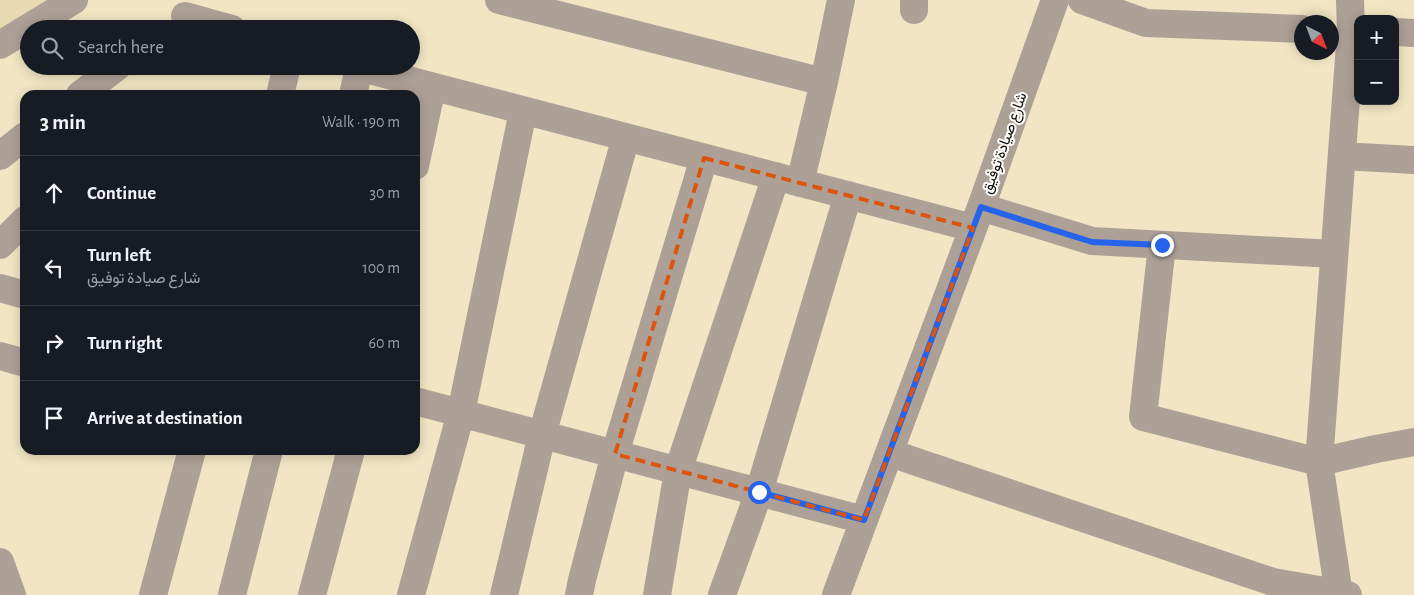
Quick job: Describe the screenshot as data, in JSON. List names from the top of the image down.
{
  "streets": {
    "street": ["شارع صيادة توفيق"]
  },
  "north": "bottom right",
  "page": {
    "map_buttons": ["+", "−"],
    "search": "Search here",
    "heading": ["3 min", "Walk · 190 m"],
    "list": [
      ["Continue", "30 m"],
      ["Turn left", "شارع صيادة توفيق", "100 m"],
      ["Turn right", "60 m"],
      "Arrive at destination"
    ]
  }
}
